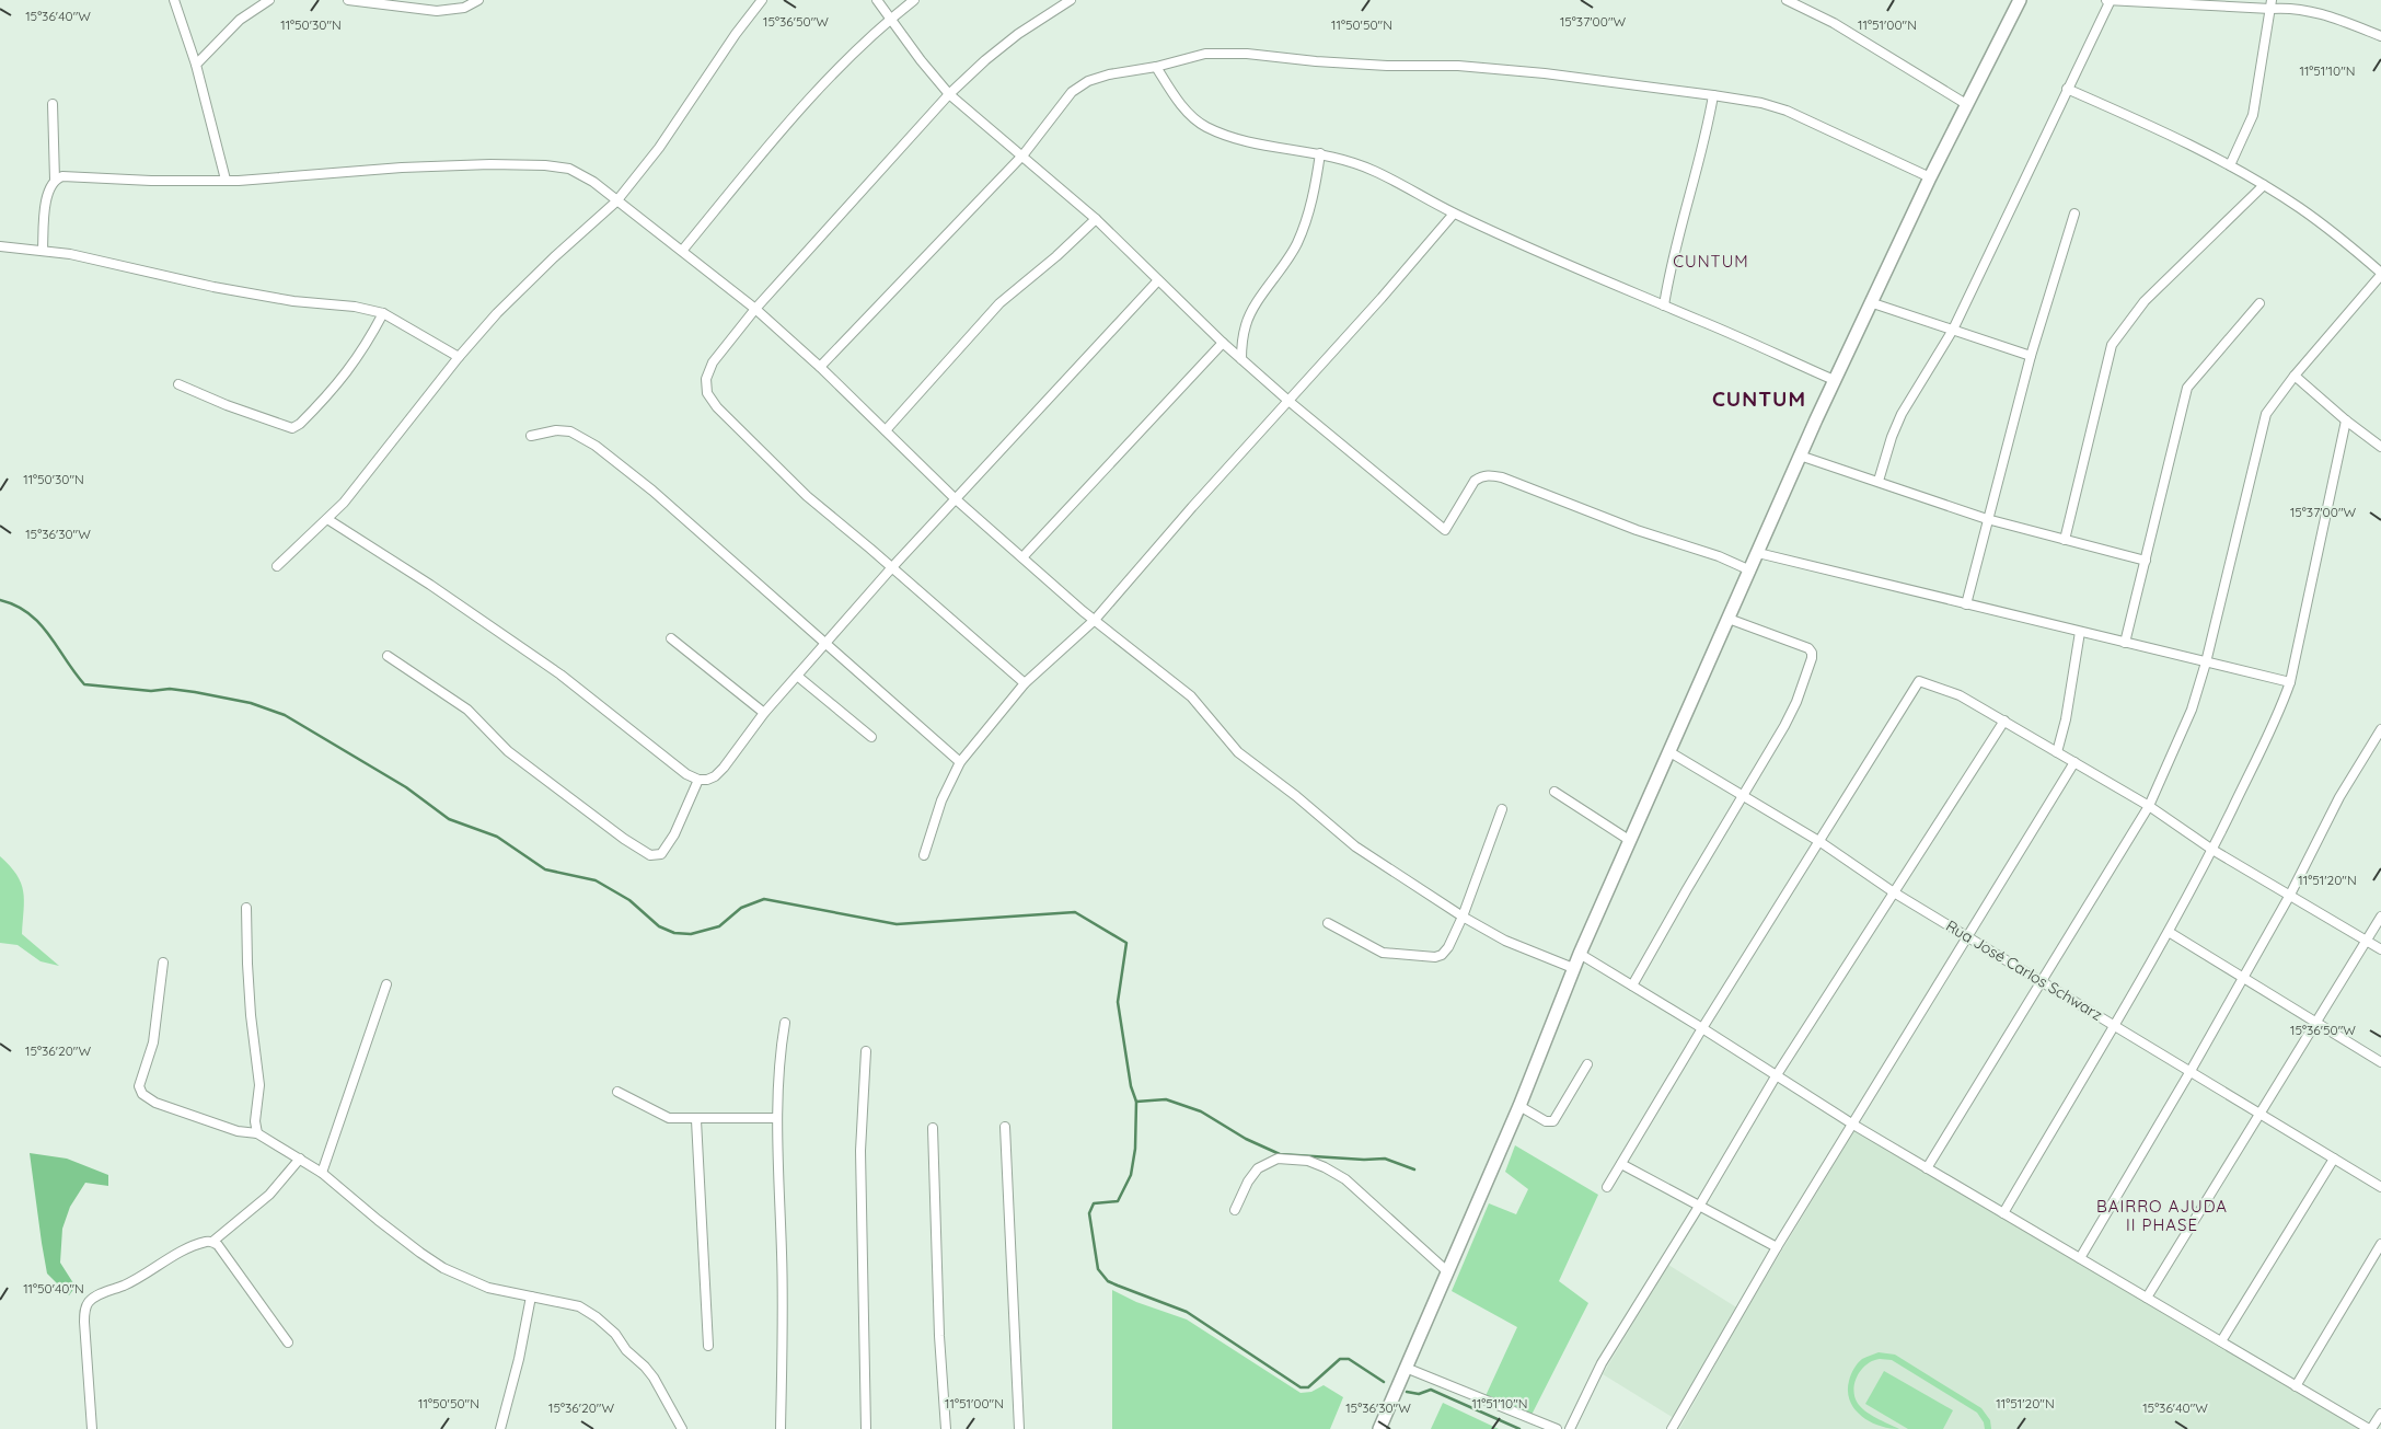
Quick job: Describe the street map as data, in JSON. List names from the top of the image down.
{
  "streets": {
    "street": ["Rua José Carlos Schwarz"]
  },
  "districts": ["CUNTUM", "CUNTUM", "BAIRRO AJUDA II PHASE"],
  "coordinates": [
    "15°36'40\"W",
    "15°36'50\"W",
    "15°37'00\"W",
    "11°50'30\"N",
    "11°50'50\"N",
    "11°51'00\"N",
    "11°51'10\"N",
    "15°36'30\"W",
    "11°51'20\"N",
    "15°36'20\"W",
    "11°50'40\"N"
  ]
}
